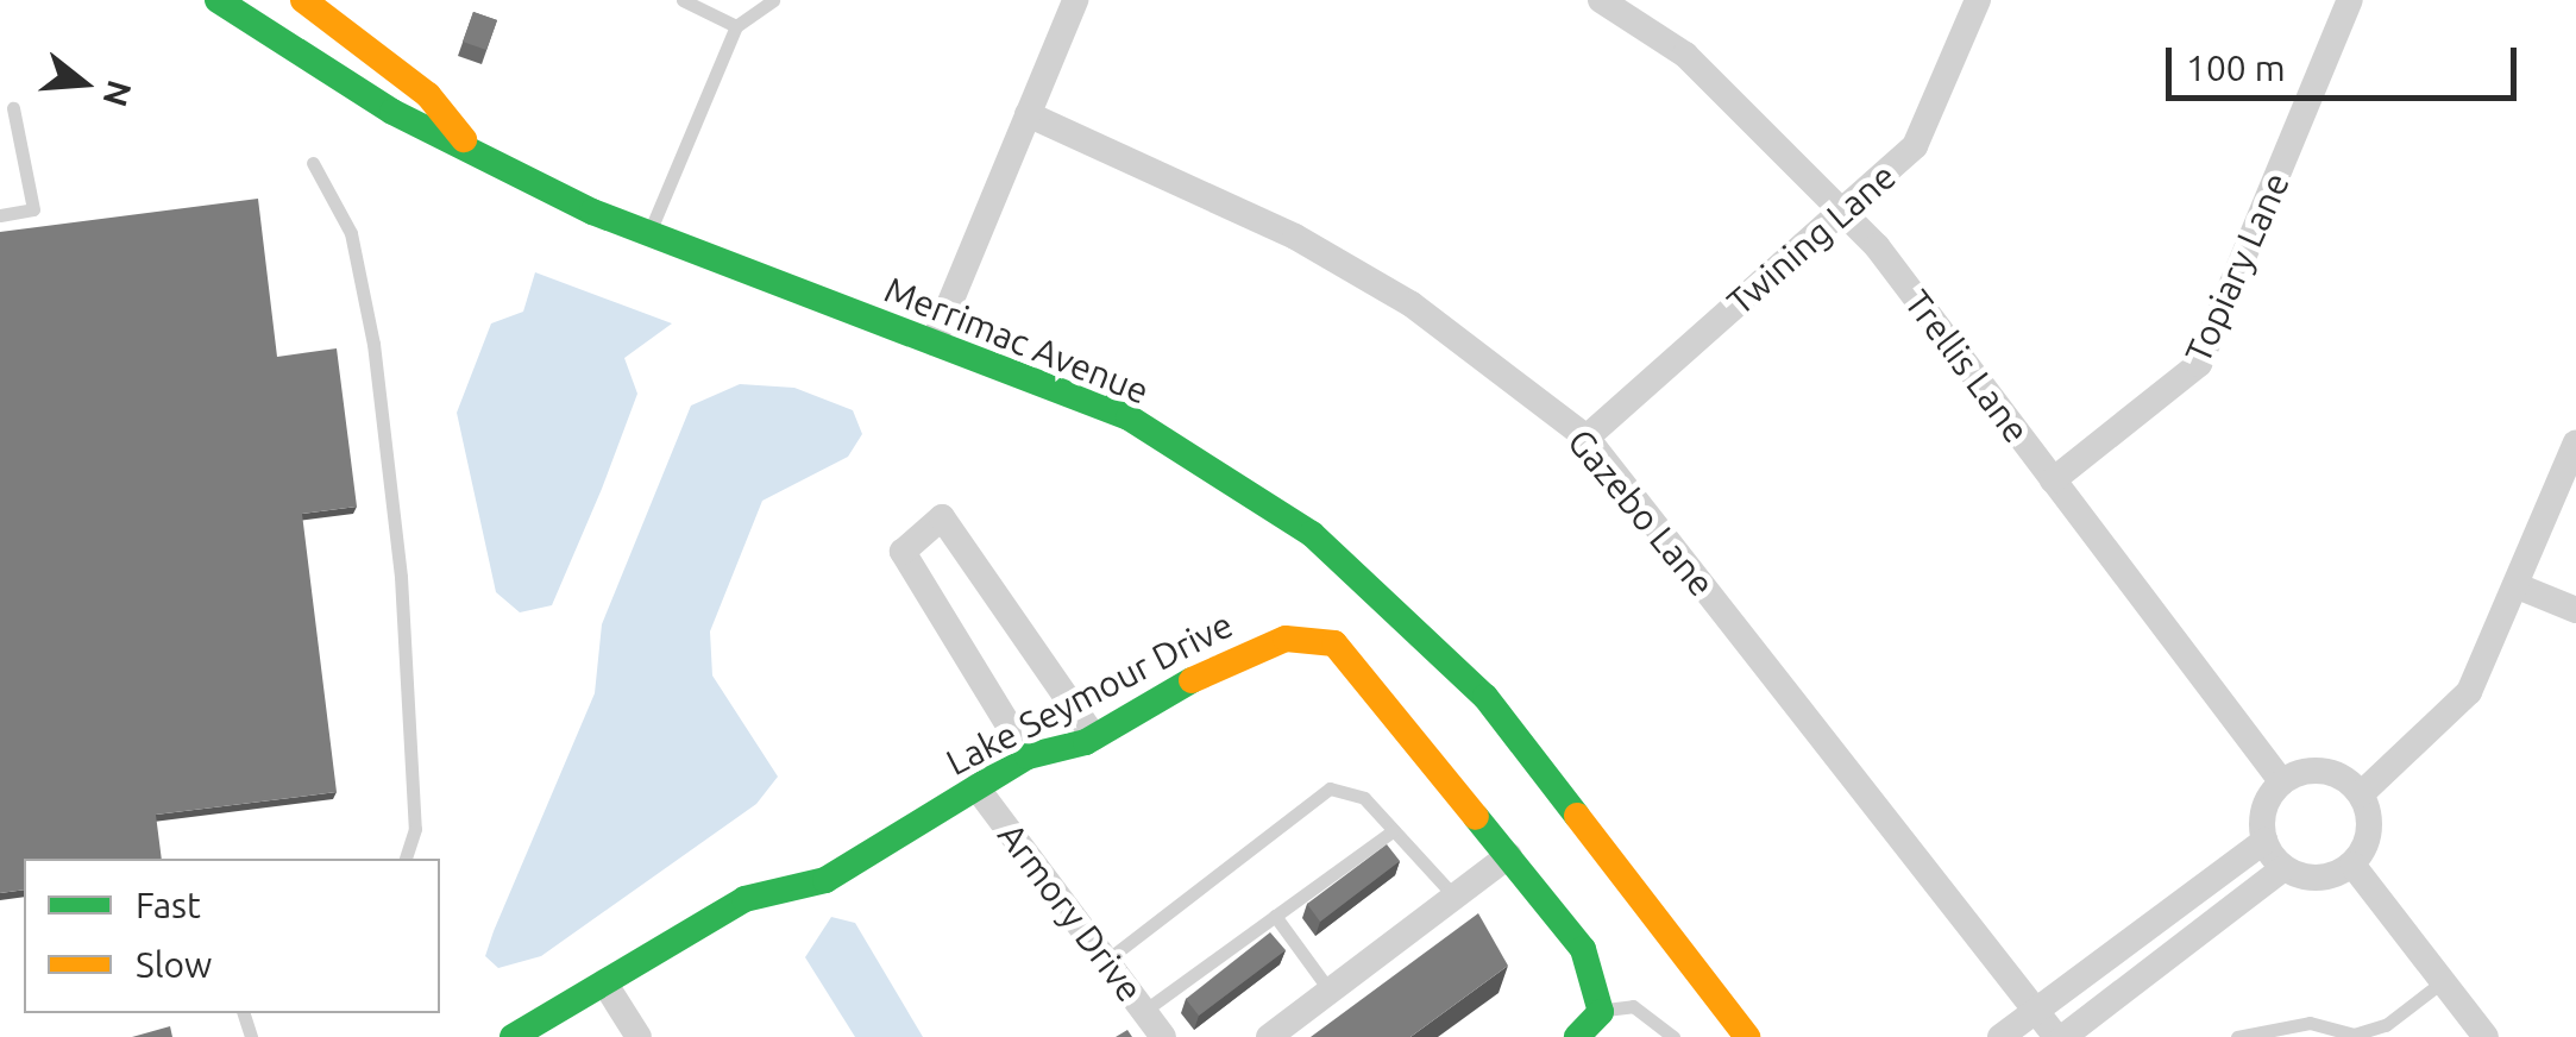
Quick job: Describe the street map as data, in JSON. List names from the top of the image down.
{
  "streets": {
    "street": [
      "Twining Lane",
      "Topiary Lane",
      "Merrimac Avenue",
      "Trellis Lane",
      "Gazebo Lane",
      "Lake Seymour Drive",
      "Armory Drive"
    ]
  },
  "crossings": [
    ["Twining Lane", "Trellis Lane"],
    ["Twining Lane", "Gazebo Lane"],
    ["Topiary Lane", "Trellis Lane"],
    ["Lake Seymour Drive", "Armory Drive"]
  ],
  "legend": ["Fast", "Slow"],
  "scale_bar": "100 m",
  "north": "right"
}
